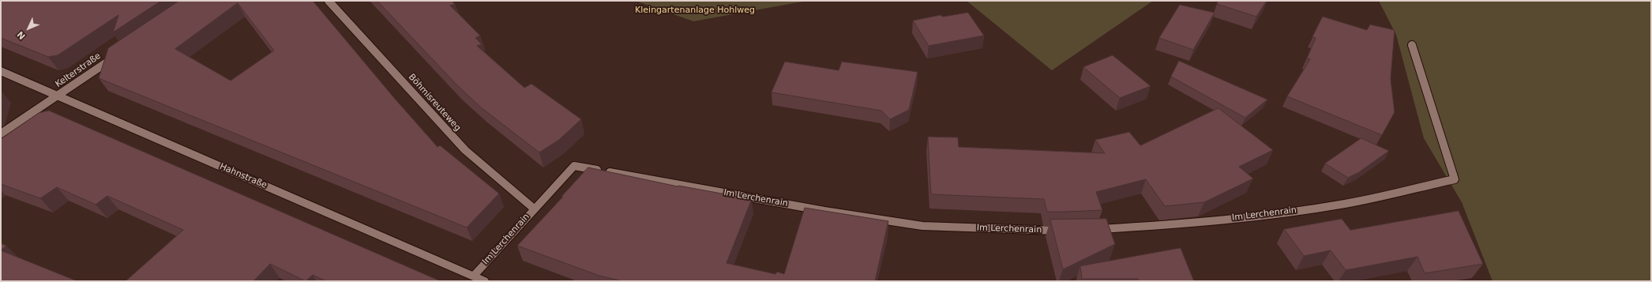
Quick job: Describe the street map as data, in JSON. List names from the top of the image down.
{
  "streets": {
    "street": [
      "Kelterstraße",
      "Böhmisreuteweg",
      "Hahnstraße",
      "Im Lerchenrain"
    ]
  },
  "crossings": [
    ["Kelterstraße", "Hahnstraße"],
    ["Böhmisreuteweg", "Im Lerchenrain"],
    ["Hahnstraße", "Im Lerchenrain"]
  ],
  "parks": ["Kleingartenanlage Hohlweg"],
  "north": "bottom left"
}
